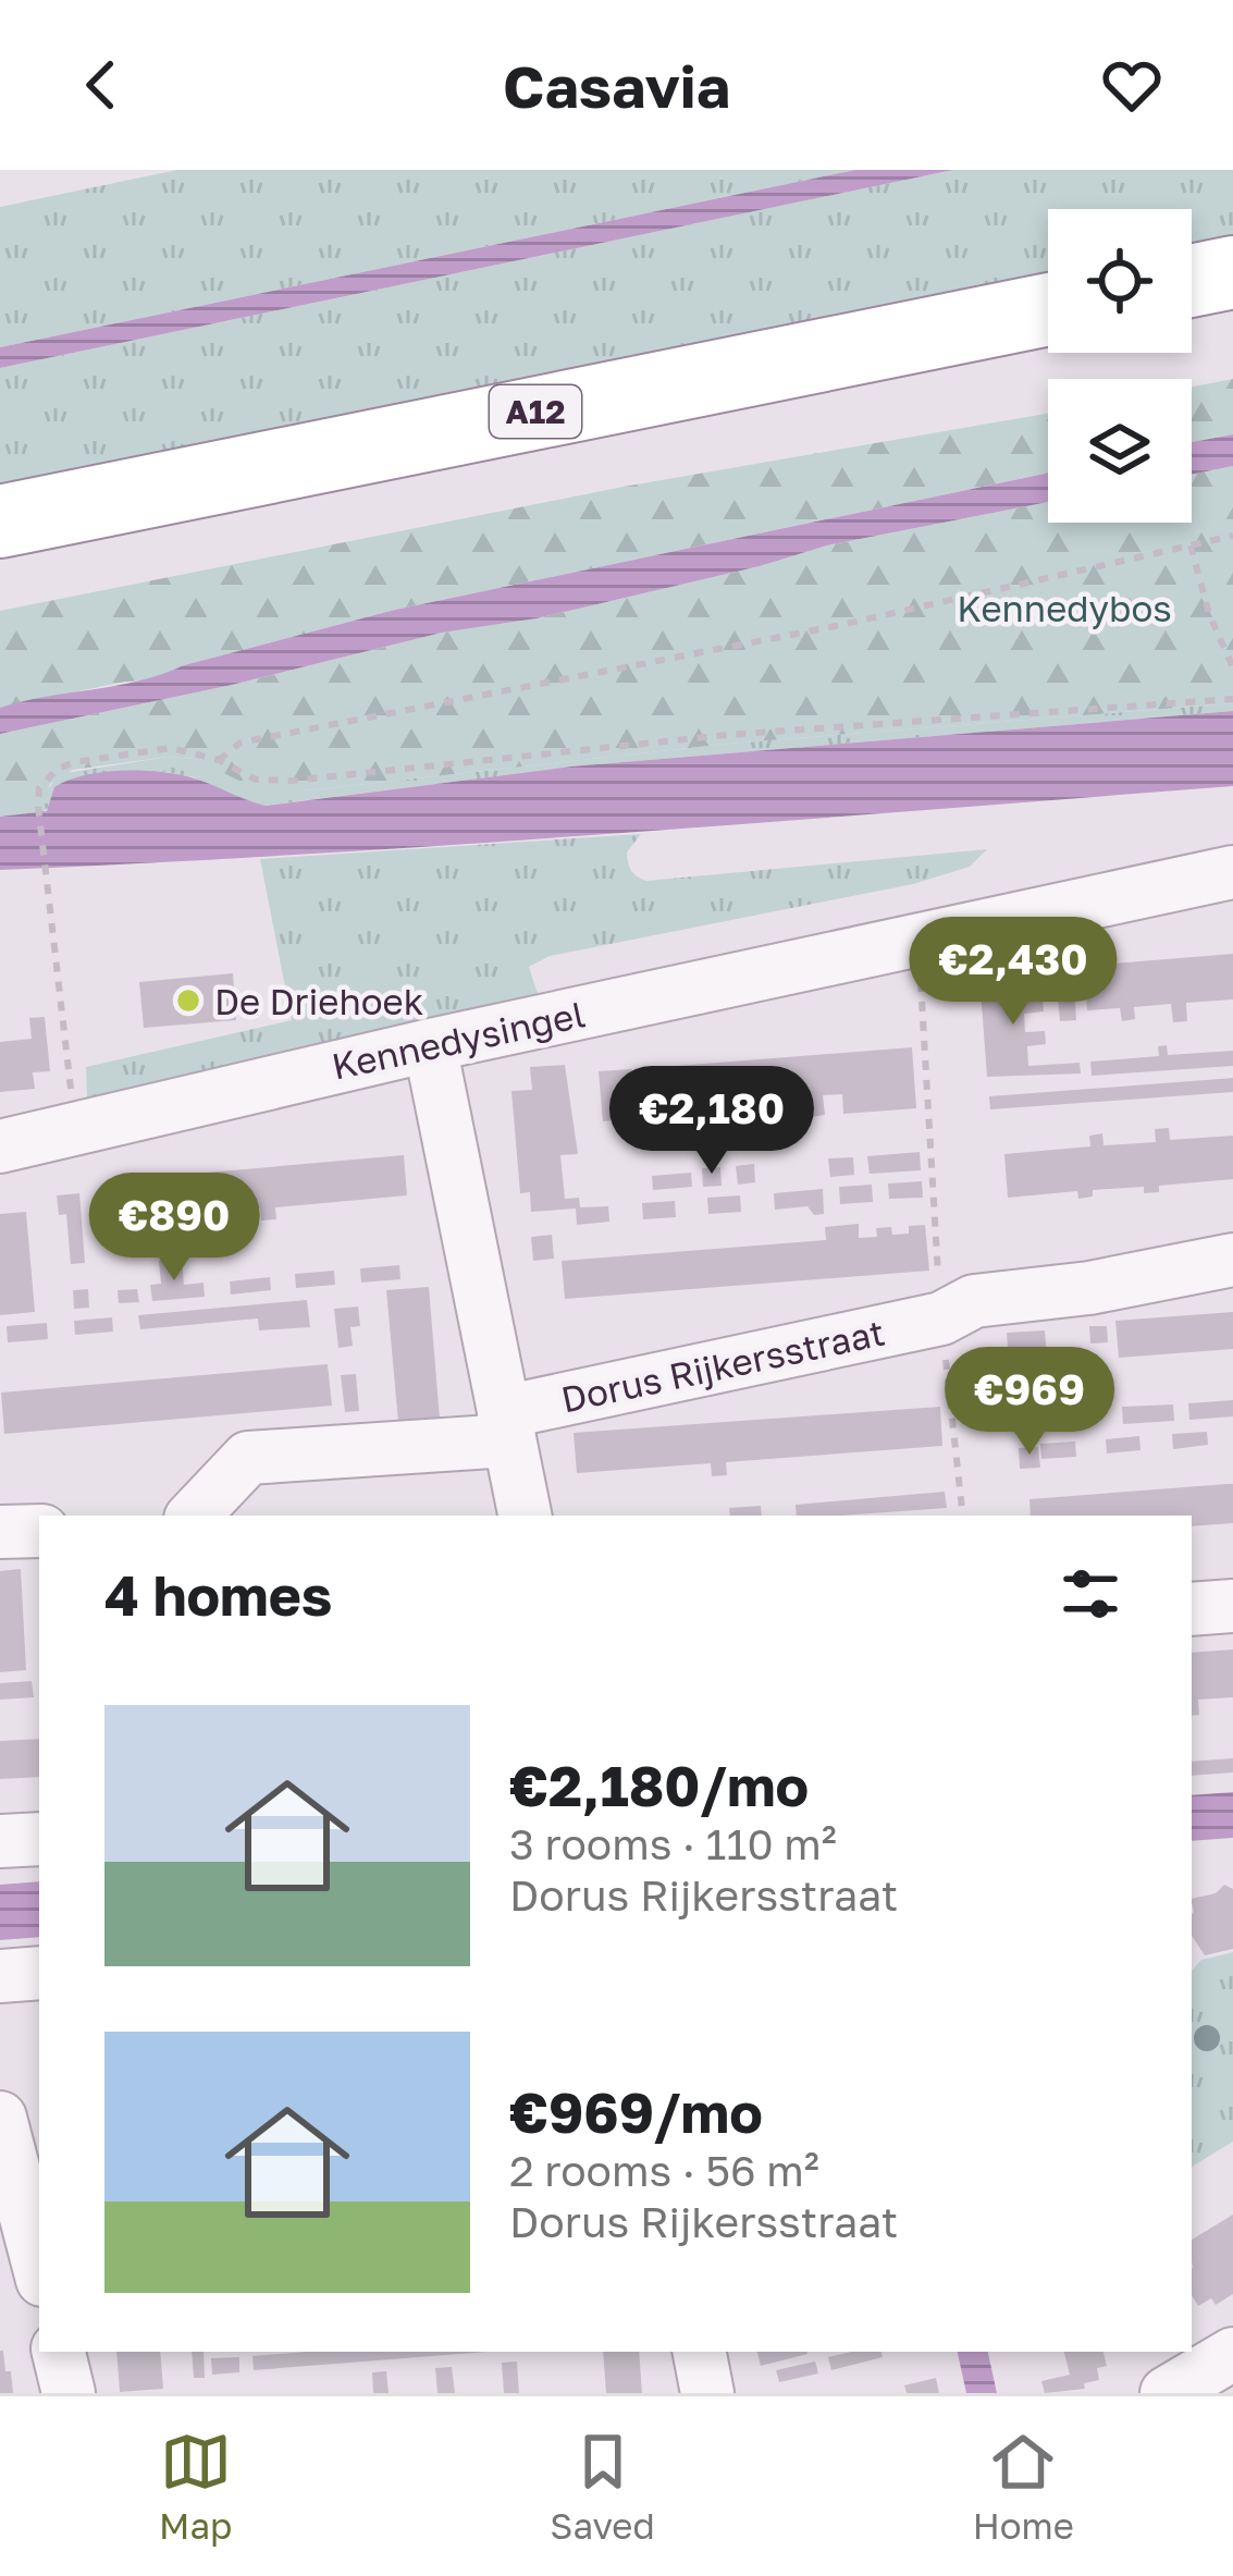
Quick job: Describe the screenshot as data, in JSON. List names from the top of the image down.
{
  "streets": {
    "highway": ["A12"],
    "street": ["Kennedysingel", "Dorus Rijkersstraat"]
  },
  "parks": ["Kennedybos"],
  "places": ["De Driehoek"],
  "page": {
    "header": "Casavia",
    "price": [
      "€2,430",
      "€2,180",
      "€890",
      "€969"
    ],
    "heading": "4 homes",
    "list": [
      {
        "name": "€2,180/mo",
        "note": "3 rooms · 110 m² · Dorus Rijkersstraat"
      },
      {
        "name": "€969/mo",
        "note": "2 rooms · 56 m² · Dorus Rijkersstraat"
      }
    ],
    "tabs": ["Map", "Saved", "Home"]
  }
}
